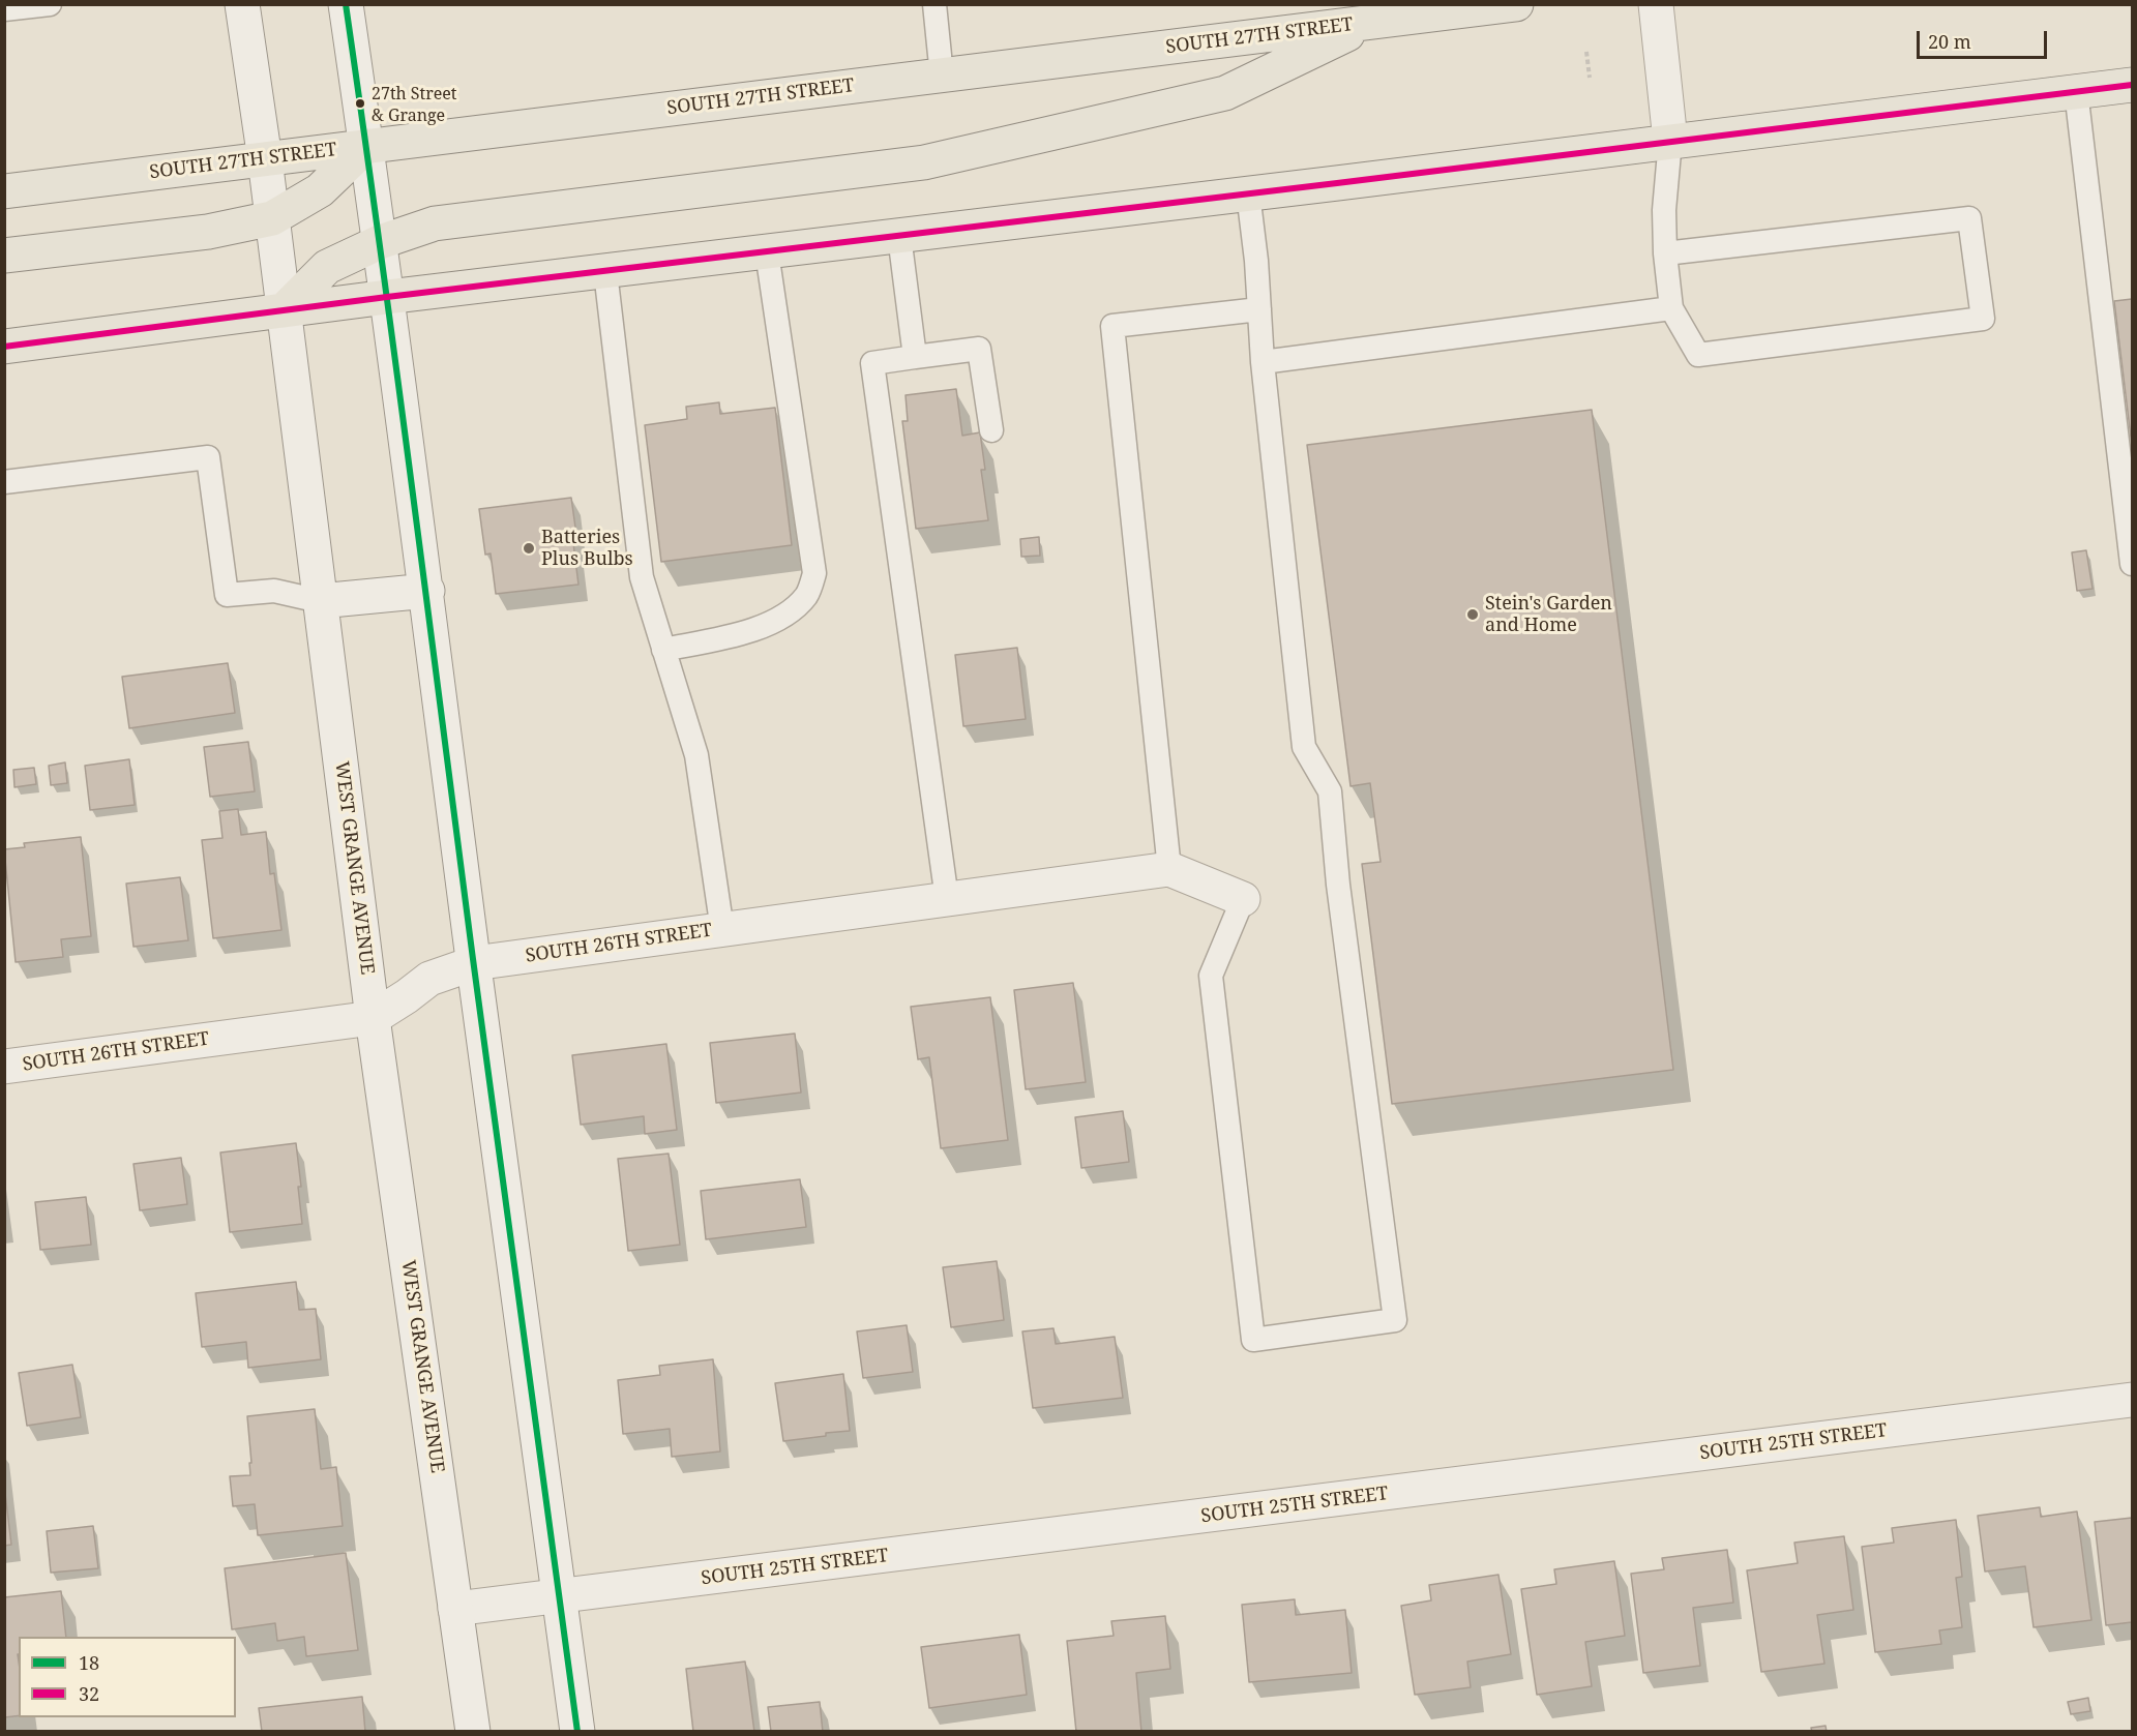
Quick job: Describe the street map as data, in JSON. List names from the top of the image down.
{
  "streets": {
    "main road": ["SOUTH 27TH STREET"],
    "street": ["WEST GRANGE AVENUE", "SOUTH 26TH STREET", "SOUTH 25TH STREET"]
  },
  "crossings": [
    ["SOUTH 27TH STREET", "WEST GRANGE AVENUE"],
    ["WEST GRANGE AVENUE", "SOUTH 26TH STREET"],
    ["WEST GRANGE AVENUE", "SOUTH 25TH STREET"]
  ],
  "places": ["27th Street & Grange", "Batteries Plus Bulbs", "Stein's Garden and Home"],
  "lines": ["transit line 18", "transit line 32"],
  "legend": ["18", "32"],
  "scale_bar": "20 m"
}
